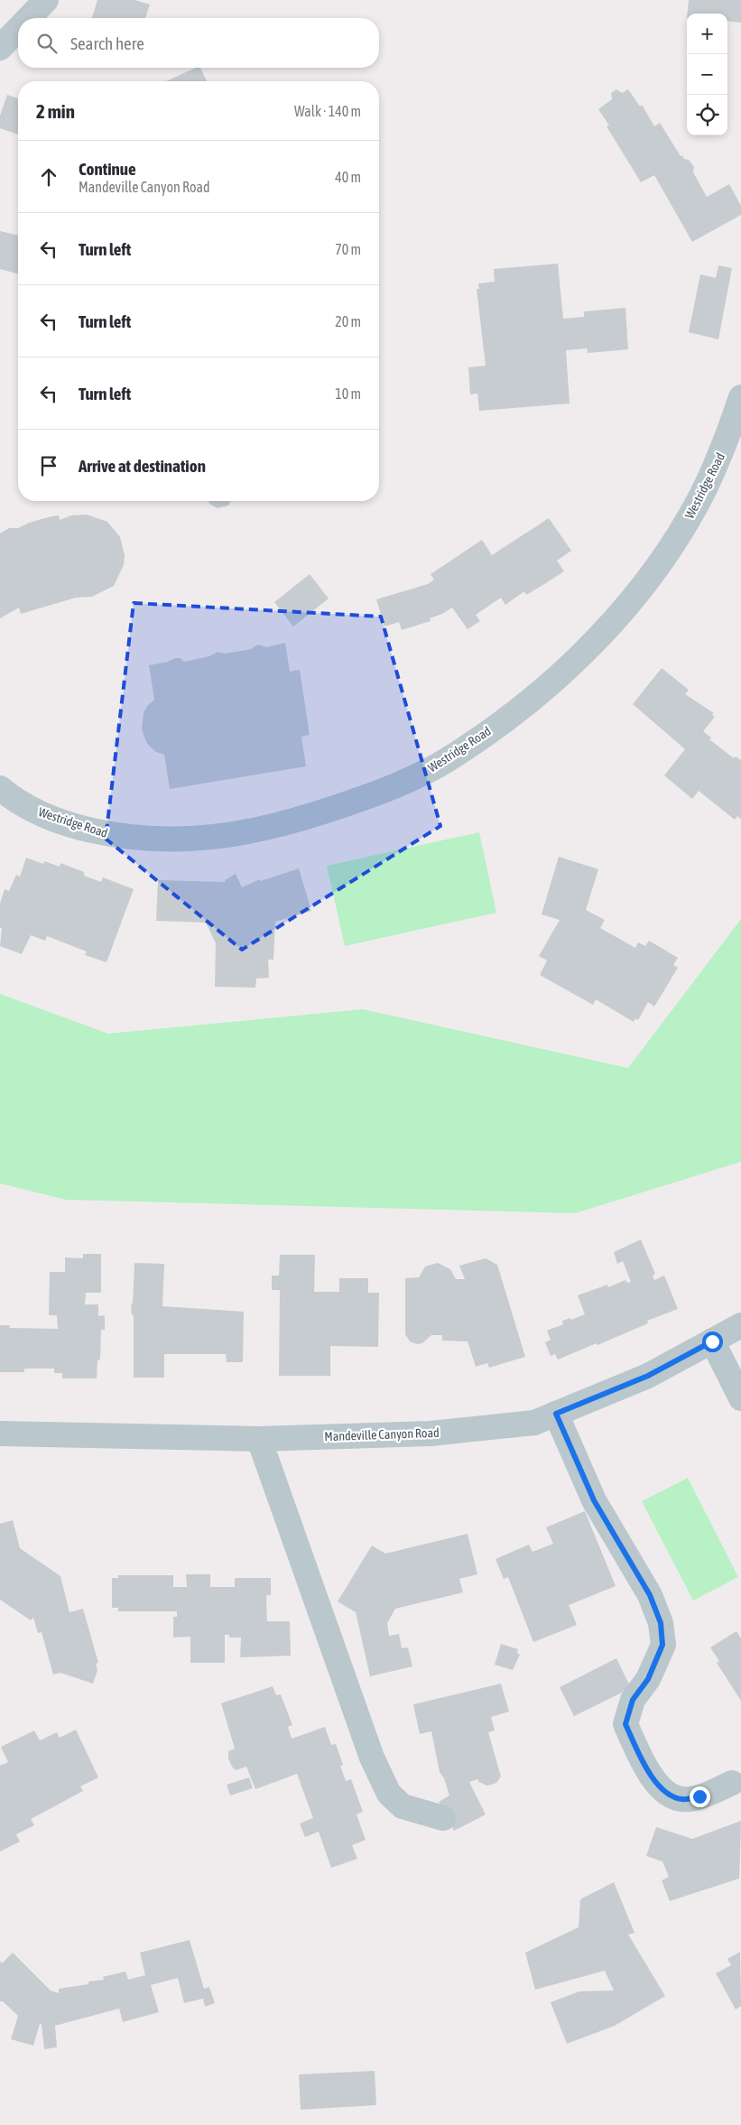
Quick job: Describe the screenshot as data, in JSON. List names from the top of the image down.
{
  "streets": {
    "street": ["Westridge Road", "Mandeville Canyon Road"]
  },
  "page": {
    "map_buttons": ["+", "−"],
    "search": "Search here",
    "heading": ["2 min", "Walk · 140 m"],
    "list": [
      ["Continue", "Mandeville Canyon Road", "40 m"],
      ["Turn left", "70 m"],
      ["Turn left", "20 m"],
      ["Turn left", "10 m"],
      "Arrive at destination"
    ]
  }
}
